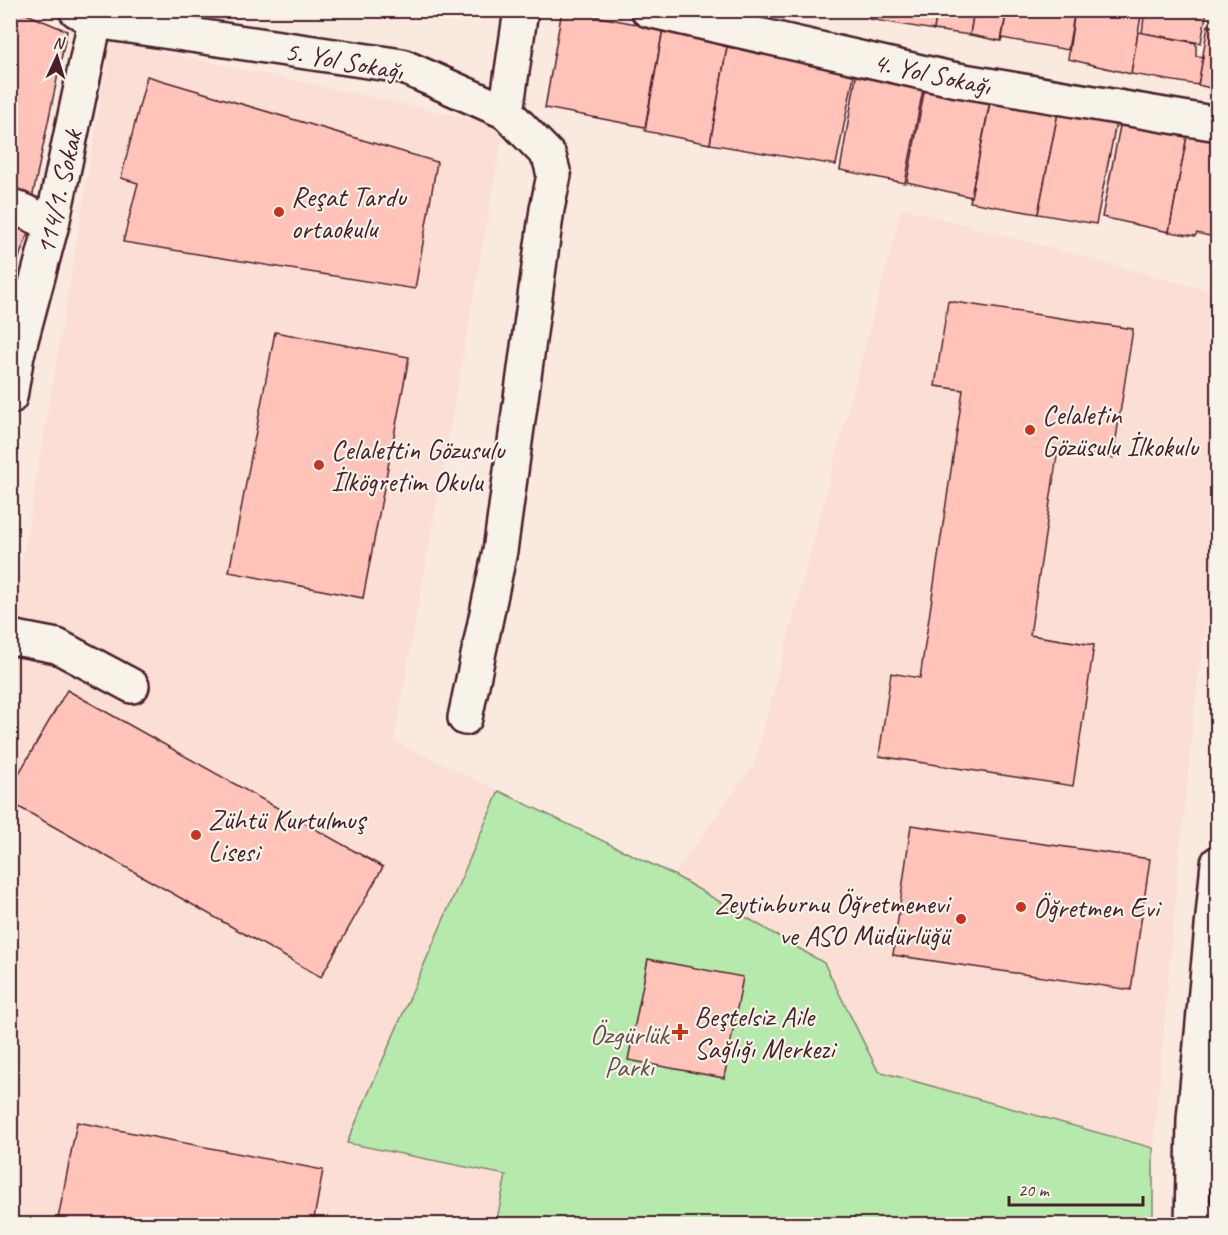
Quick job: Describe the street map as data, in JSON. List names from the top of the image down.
{
  "streets": {
    "street": ["5. Yol Sokağı", "4. Yol Sokağı", "114/1. Sokak"]
  },
  "crossings": [
    ["5. Yol Sokağı", "114/1. Sokak"]
  ],
  "parks": ["Özgürlük Parkı"],
  "places": {
    "other": [
      "Reşat Tardu ortaokulu",
      "Celaletin Gözüsulu İlkokulu",
      "Celalettin Gözusulu İlkögretim Okulu",
      "Zühtü Kurtulmuş Lisesi",
      "Öğretmen Evi",
      "Zeytinburnu Öğretmenevi ve ASO Müdürlüğü"
    ],
    "health": ["Beştelsiz Aile Sağlığı Merkezi"]
  },
  "scale_bar": "20 m",
  "north": "top"
}
